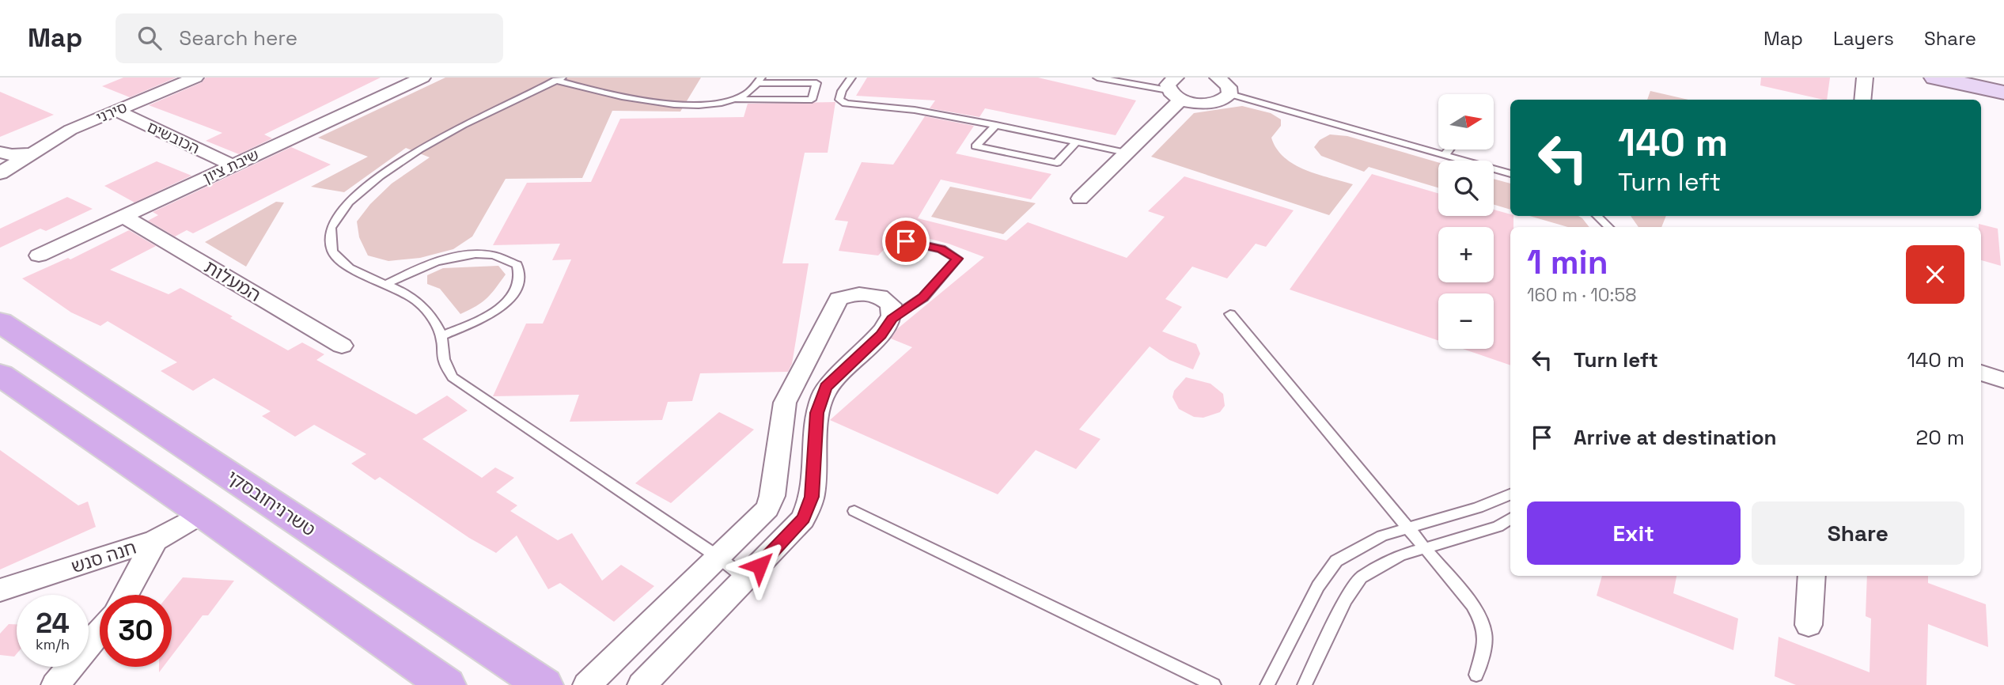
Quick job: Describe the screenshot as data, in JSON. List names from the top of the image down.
{
  "streets": {
    "main road": ["טשרניחובסקי"],
    "street": [
      "סירני",
      "הכובשים",
      "שיבת ציון",
      "המעלות",
      "חנה סנש"
    ]
  },
  "crossings": [
    ["סירני", "הכובשים"],
    ["הכובשים", "שיבת ציון"],
    ["שיבת ציון", "המעלות"]
  ],
  "north": "right",
  "page": {
    "header": "Map",
    "search": "Search here",
    "nav": ["Map", "Layers", "Share"],
    "map_buttons": ["+", "−"],
    "turn": ["140 m", "Turn left"],
    "heading": ["1 min", "160 m · 10:58"],
    "list": [
      {
        "name": "Turn left",
        "value": "140 m"
      },
      {
        "name": "Arrive at destination",
        "value": "20 m"
      }
    ],
    "buttons": ["Exit", "Share"],
    "speed": "24 km/h",
    "limit": "30"
  }
}
